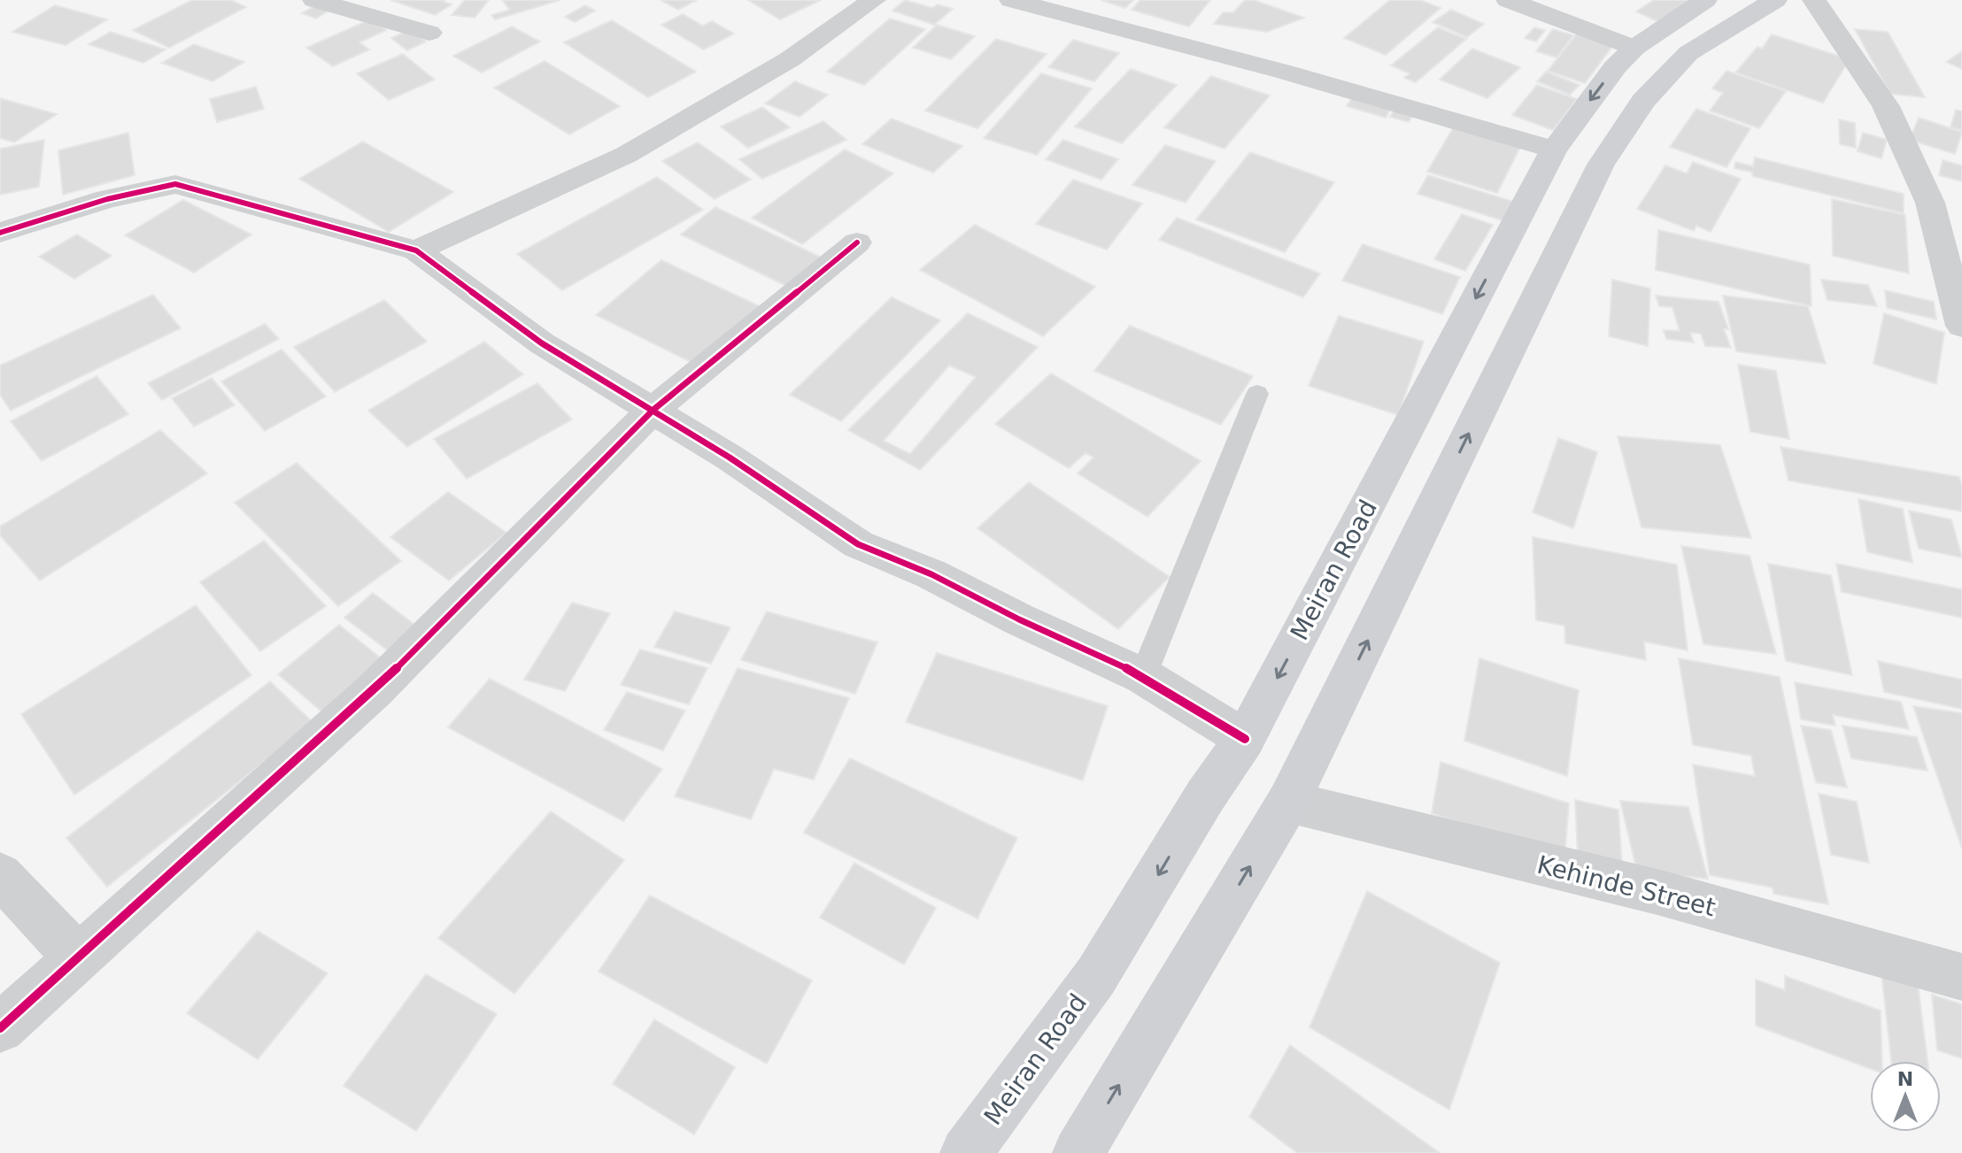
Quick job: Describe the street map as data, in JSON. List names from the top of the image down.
{
  "streets": {
    "main road": ["Meiran Road"],
    "street": ["Kehinde Street"]
  },
  "north": "top"
}
